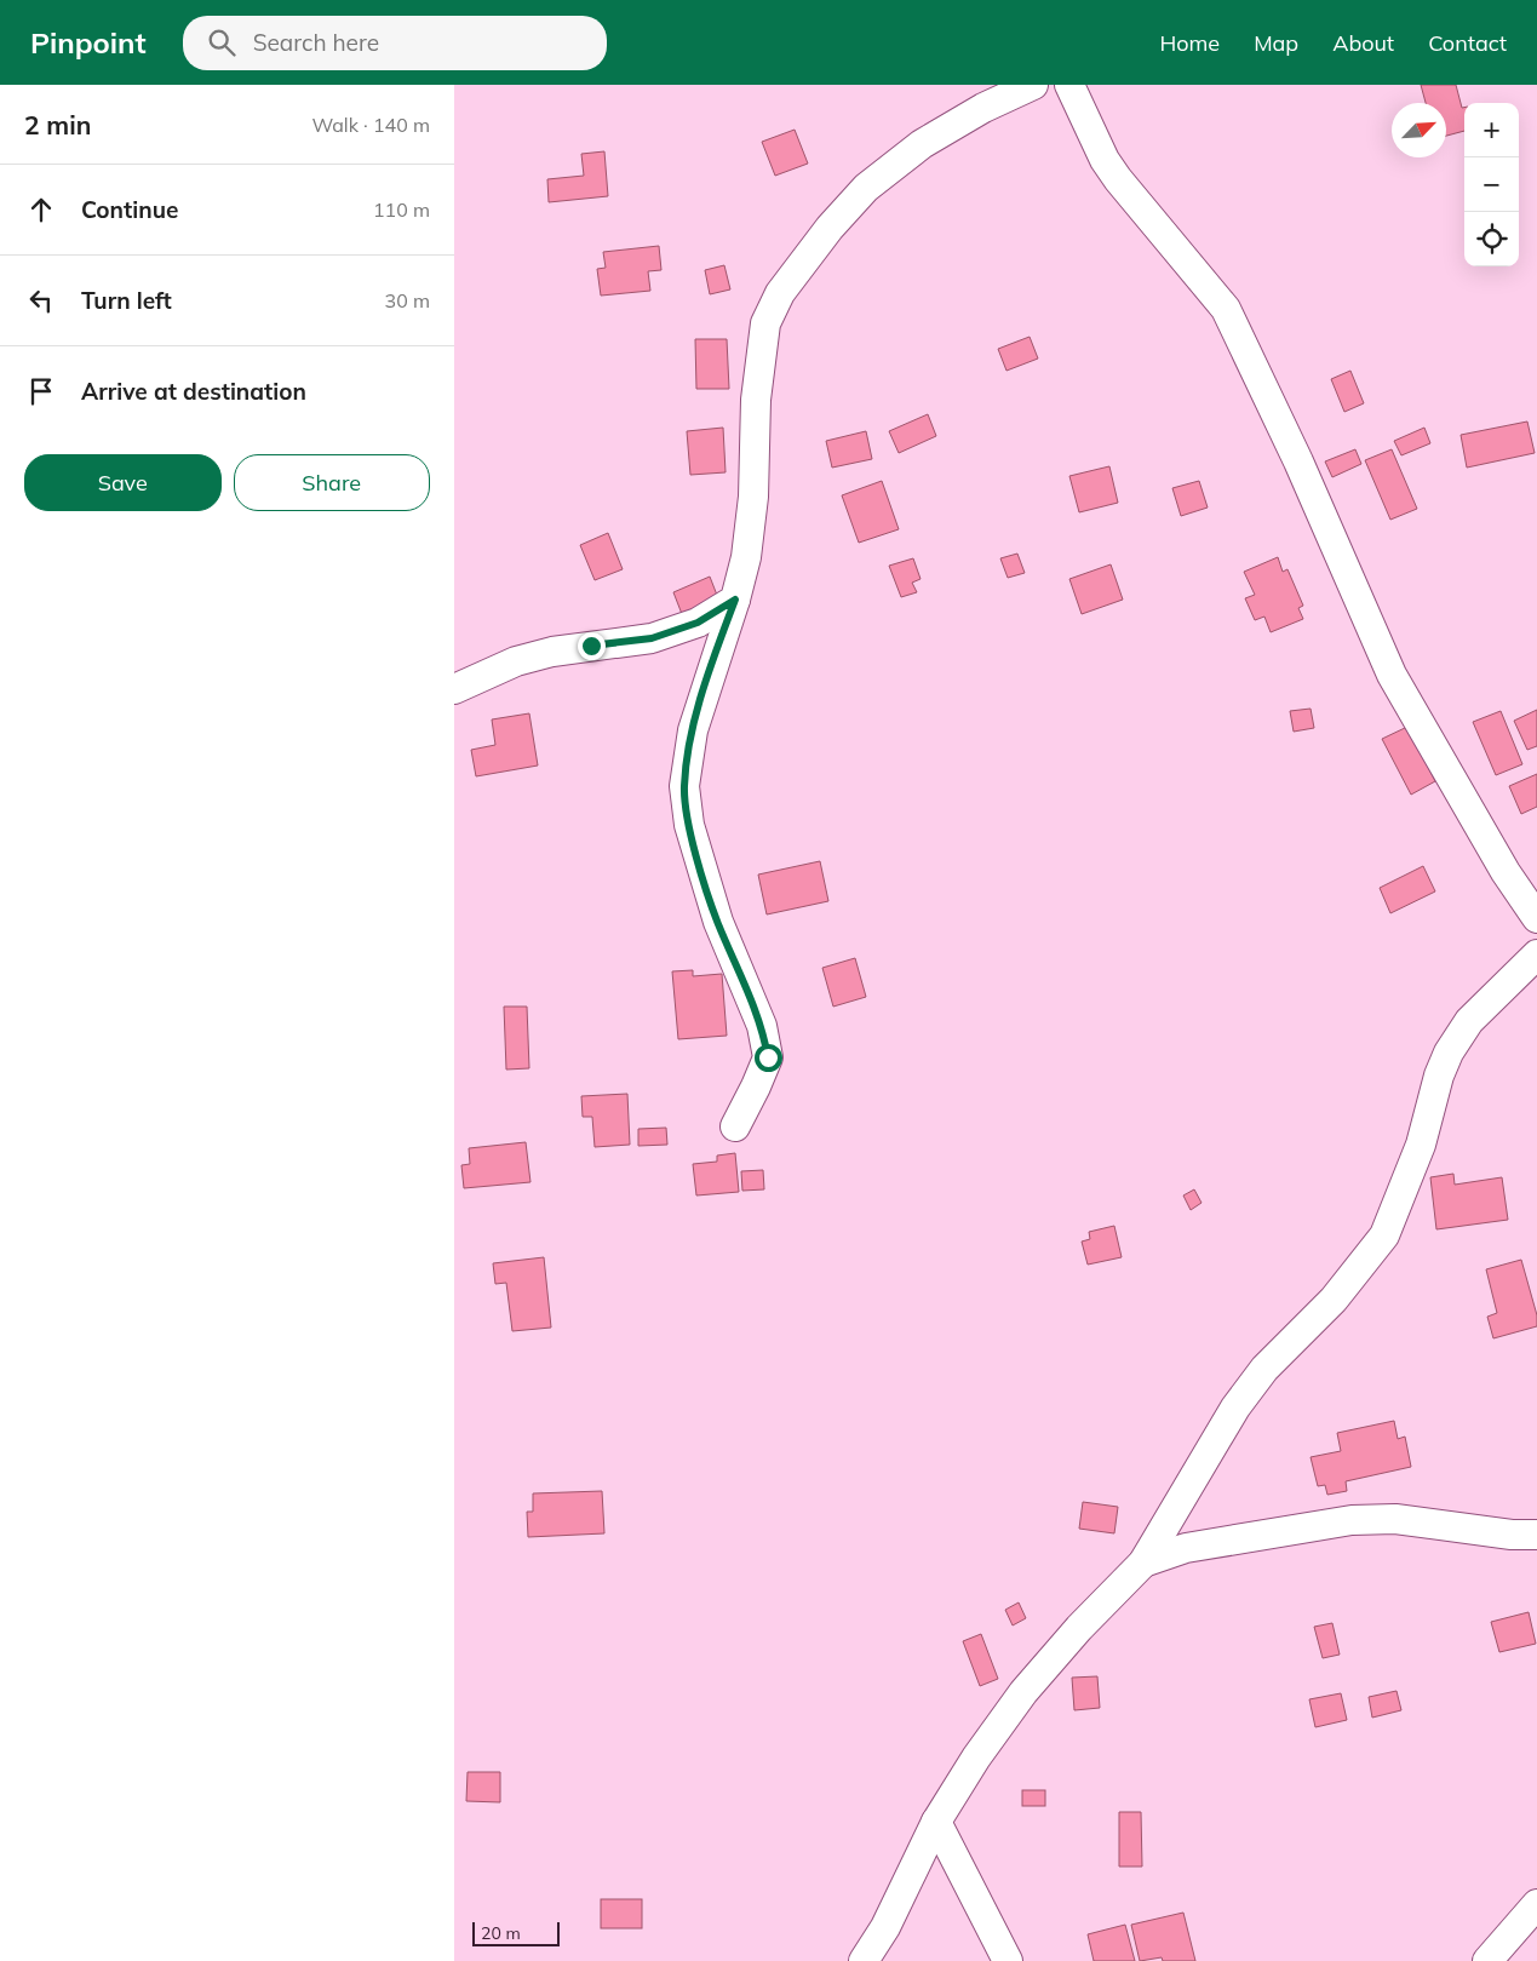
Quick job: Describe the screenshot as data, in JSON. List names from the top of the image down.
{
  "scale_bar": "20 m",
  "north": "top right",
  "page": {
    "header": "Pinpoint",
    "search": "Search here",
    "nav": [
      "Home",
      "Map",
      "About",
      "Contact"
    ],
    "heading": ["2 min", "Walk · 140 m"],
    "map_buttons": ["+", "−"],
    "list": [
      ["Continue", "110 m"],
      ["Turn left", "30 m"],
      "Arrive at destination"
    ],
    "buttons": ["Save", "Share"],
    "scale": "20 m"
  }
}
